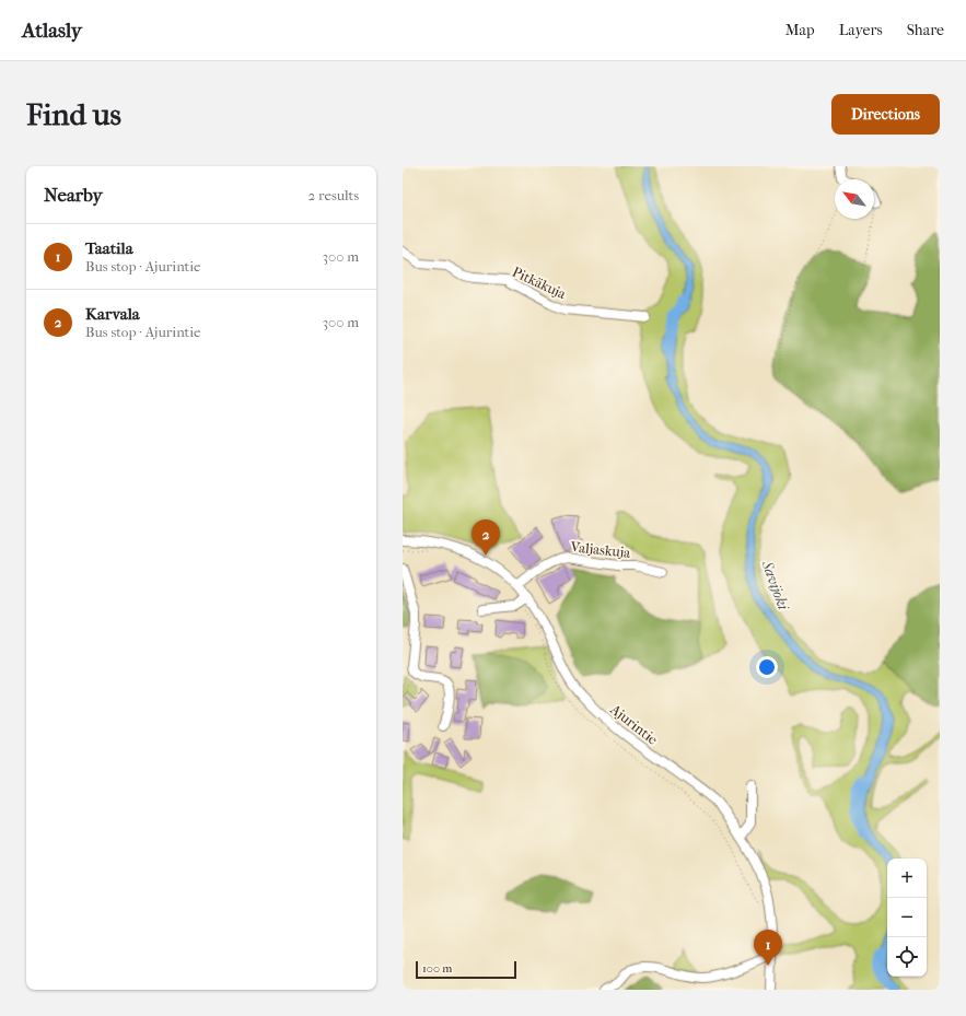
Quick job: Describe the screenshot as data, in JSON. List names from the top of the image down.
{
  "streets": {
    "street": ["Pitkäkuja", "Valjaskuja", "Ajurintie"]
  },
  "crossings": [
    ["Valjaskuja", "Ajurintie"]
  ],
  "water": ["Savijoki"],
  "scale_bar": "100 m",
  "north": "top left",
  "page": {
    "header": "Atlasly",
    "nav": ["Map", "Layers", "Share"],
    "buttons": "Directions",
    "title": "Find us",
    "heading": ["Nearby", "2 results"],
    "list": [
      {
        "mark": "1",
        "name": "Taatila",
        "note": "Bus stop · Ajurintie",
        "value": "300 m"
      },
      {
        "mark": "2",
        "name": "Karvala",
        "note": "Bus stop · Ajurintie",
        "value": "300 m"
      }
    ],
    "pins": ["2", "1"],
    "map_buttons": ["+", "−"],
    "scale": "100 m"
  }
}
